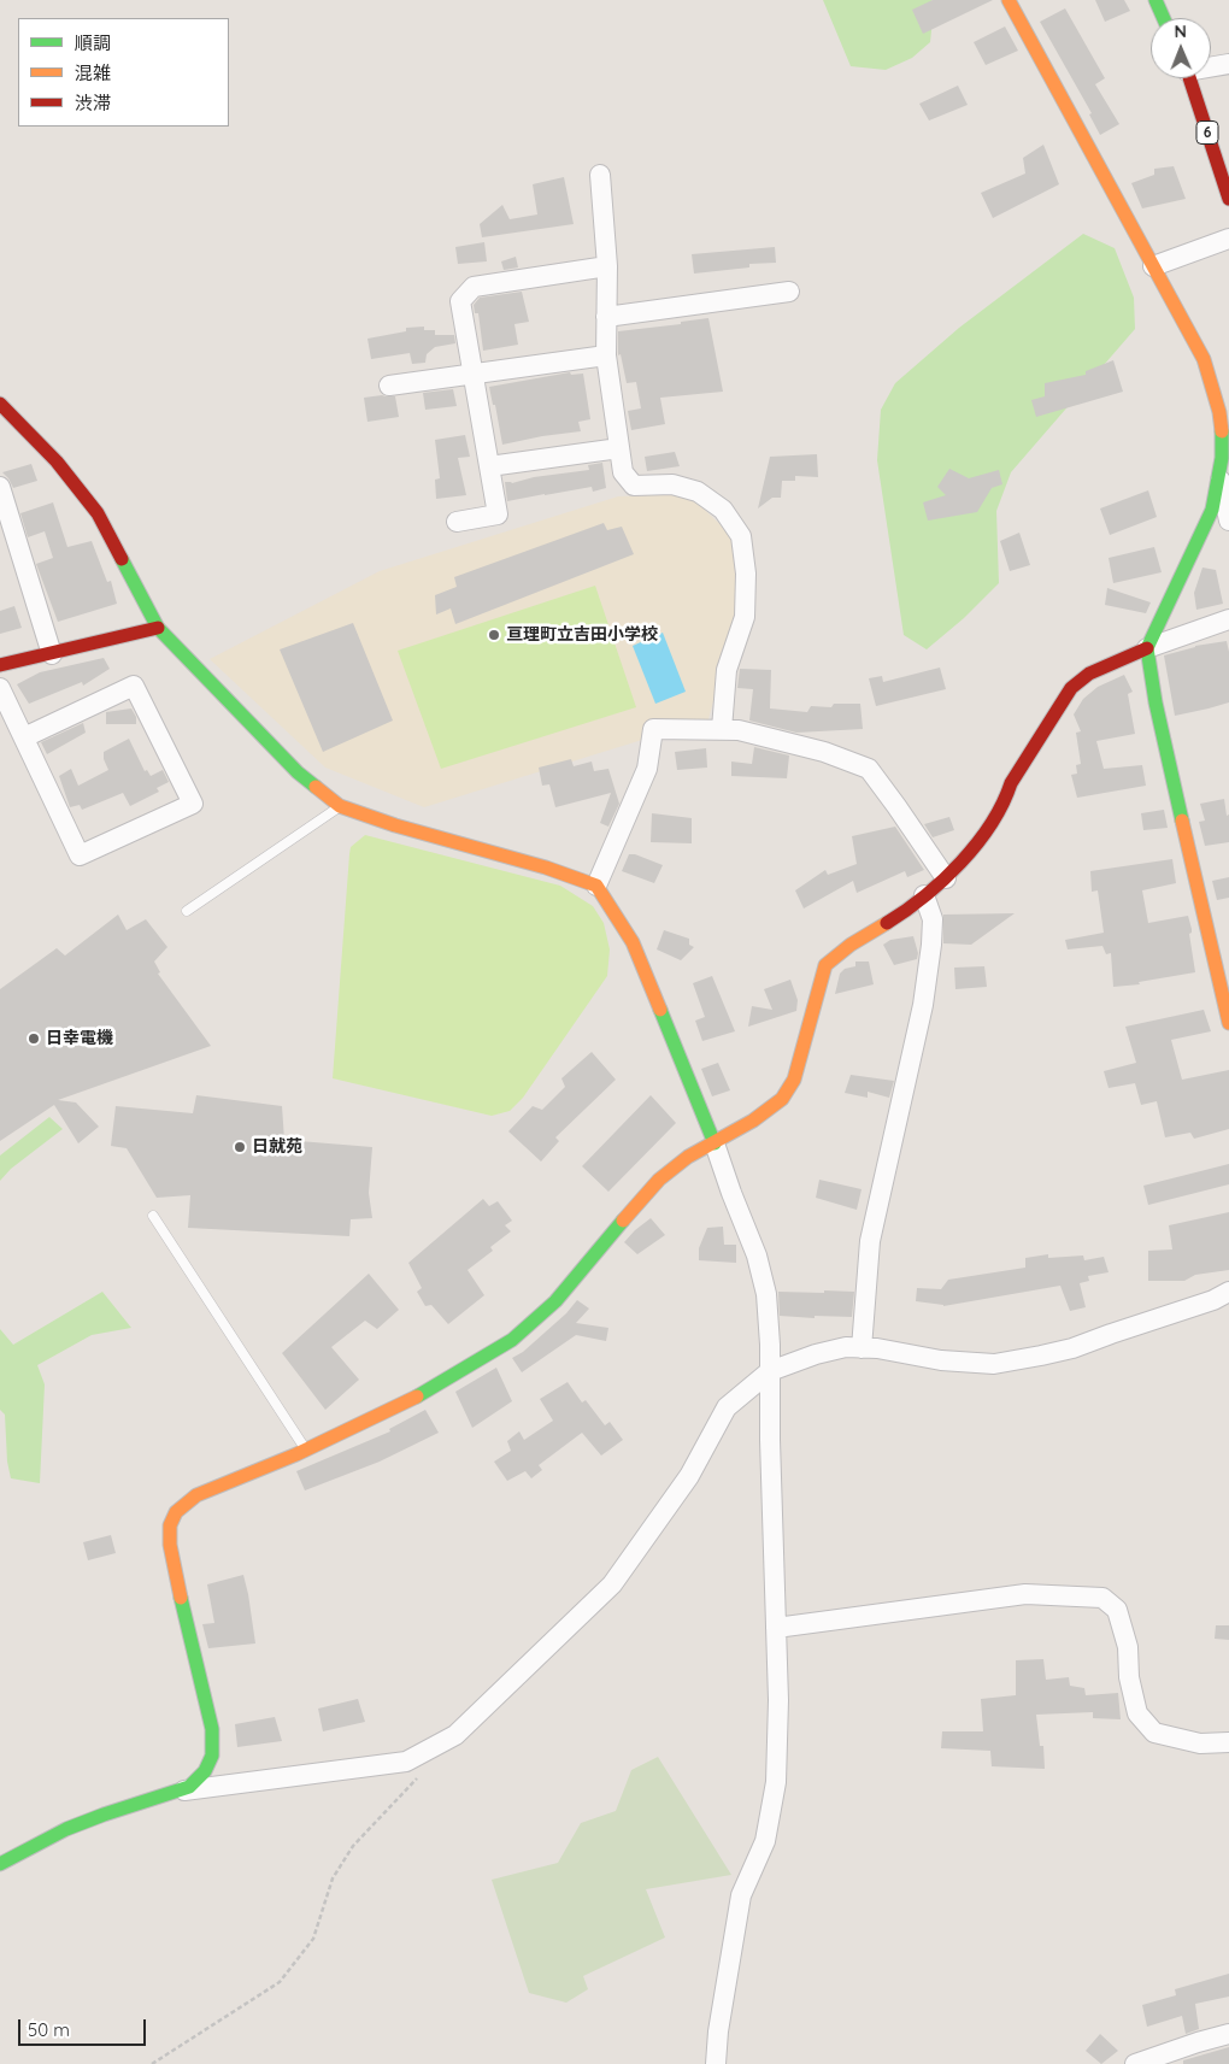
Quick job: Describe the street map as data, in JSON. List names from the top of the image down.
{
  "streets": {
    "main road": ["6"]
  },
  "places": ["亘理町立吉田小学校", "日幸電機", "日就苑"],
  "legend": ["順調", "混雑", "渋滞"],
  "scale_bar": "50 m",
  "north": "top"
}
